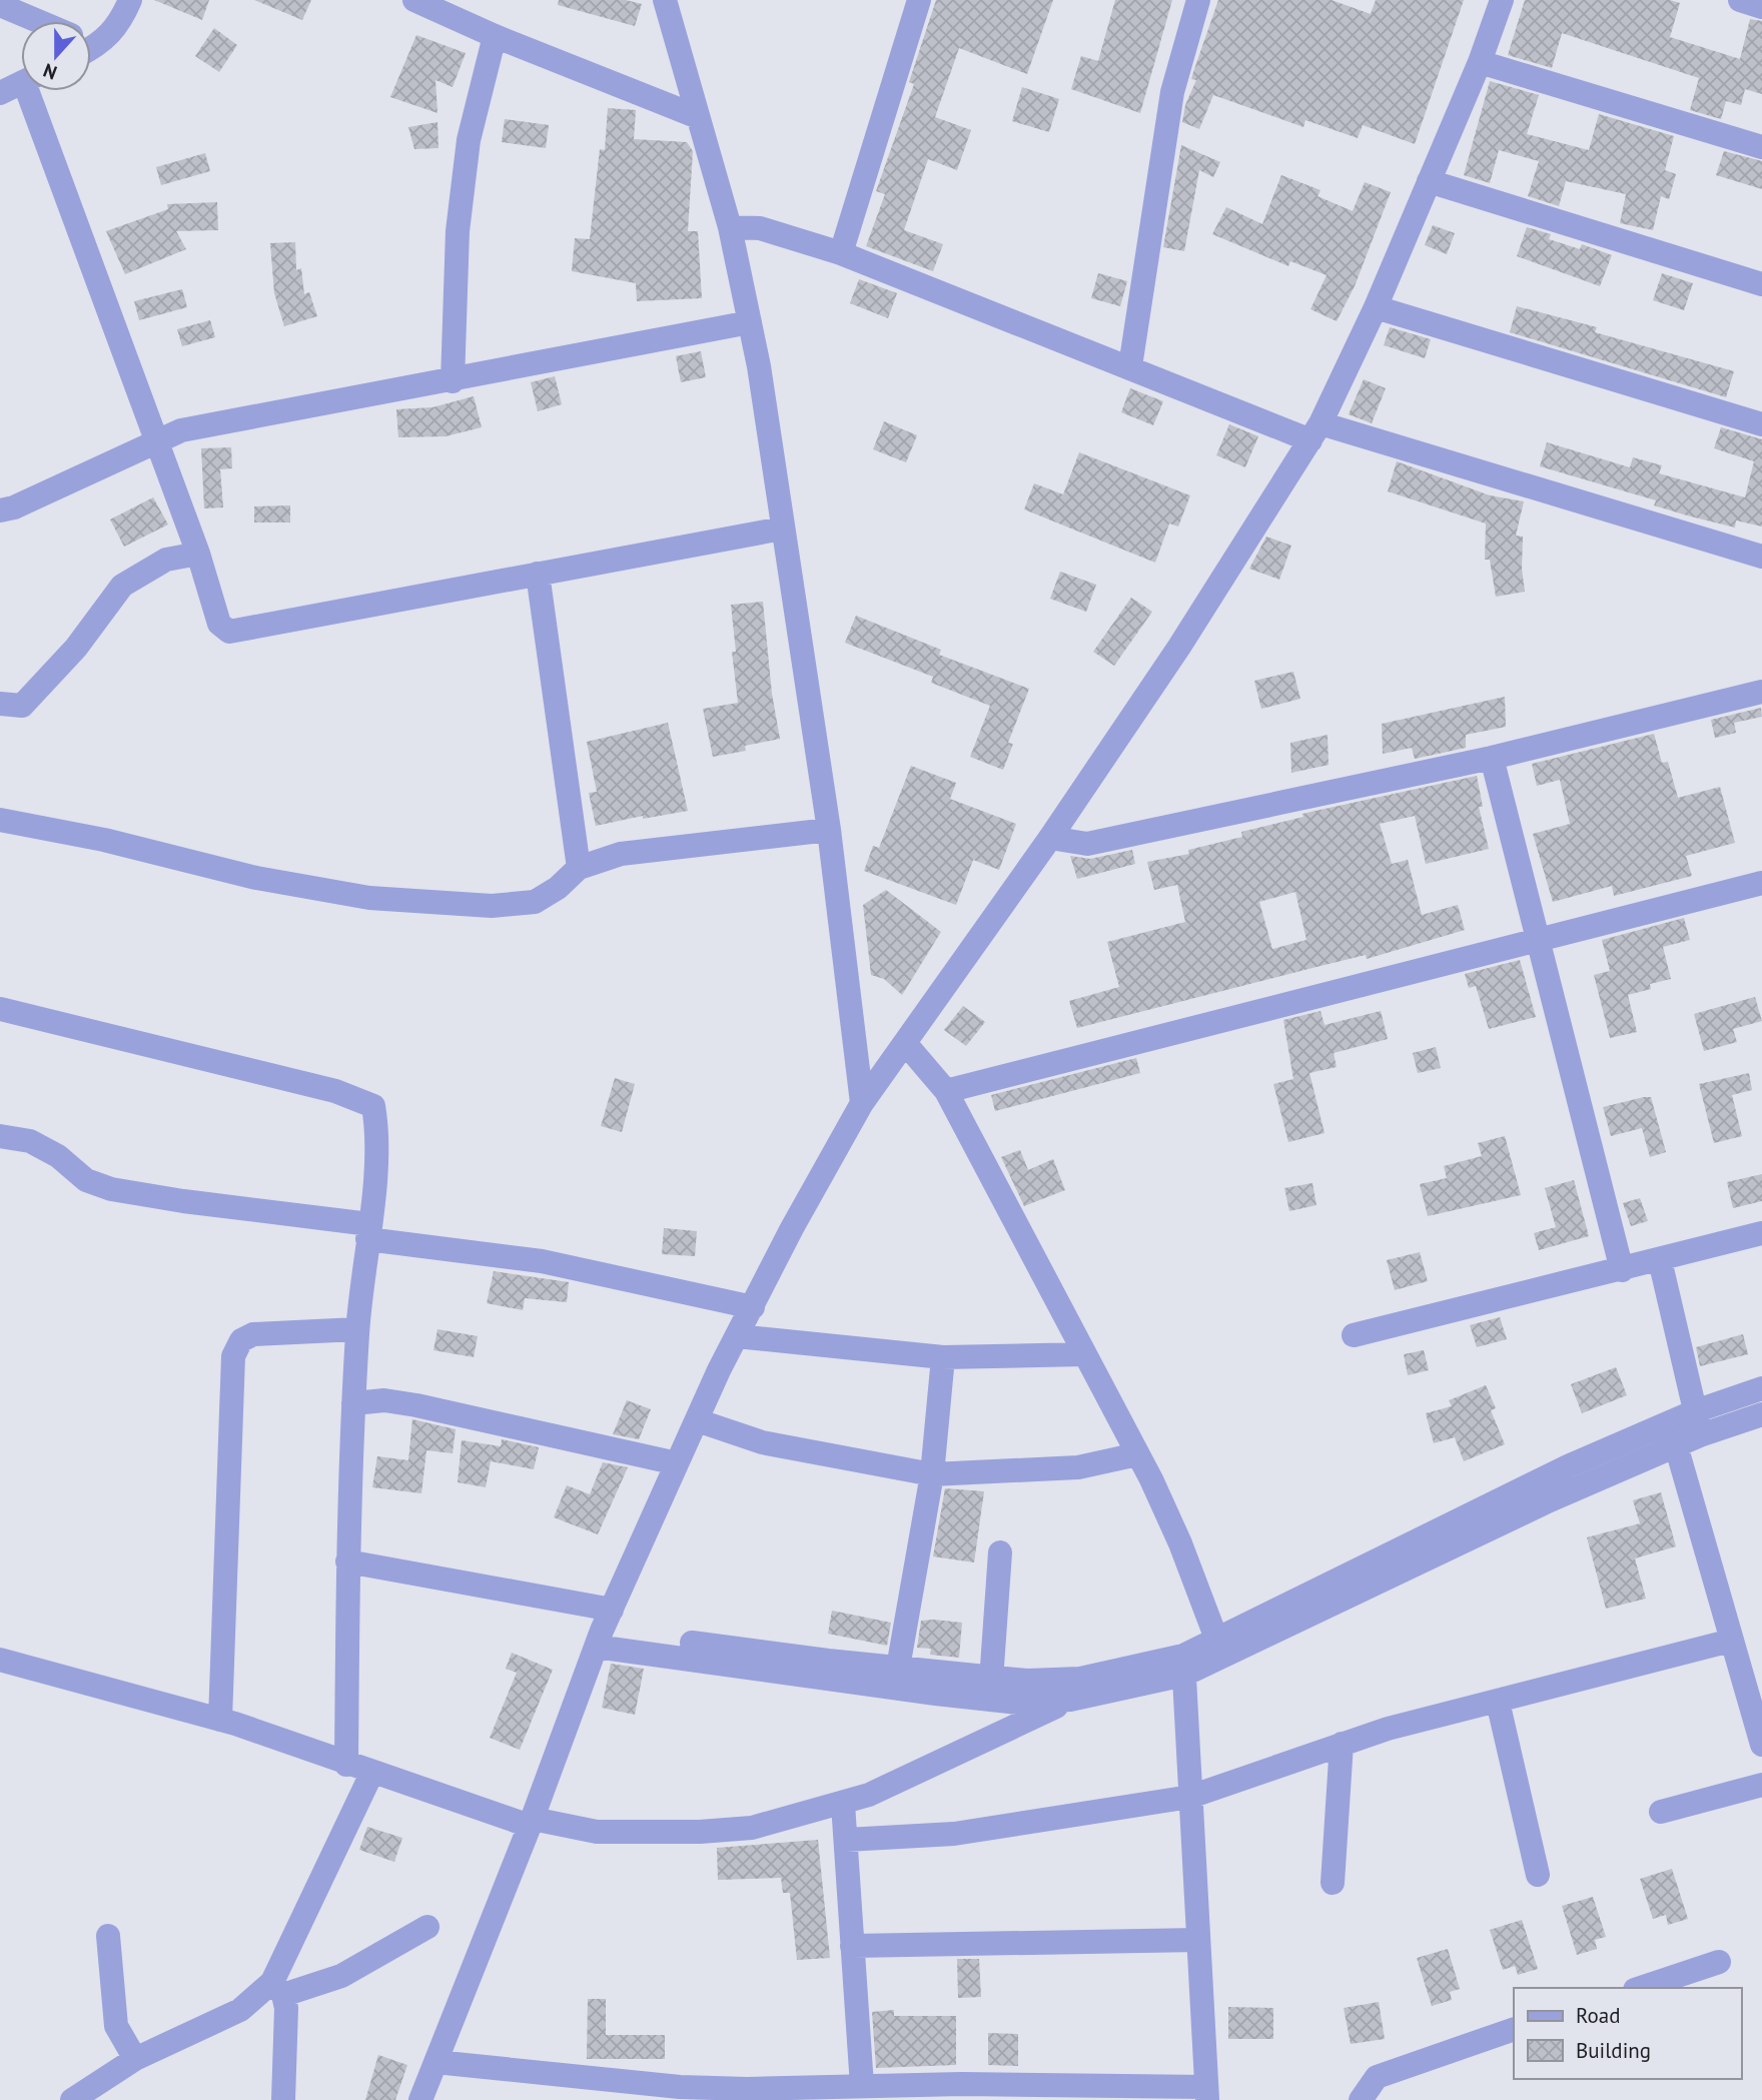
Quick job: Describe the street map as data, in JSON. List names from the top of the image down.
{
  "legend": ["Road", "Building"],
  "north": "bottom"
}
